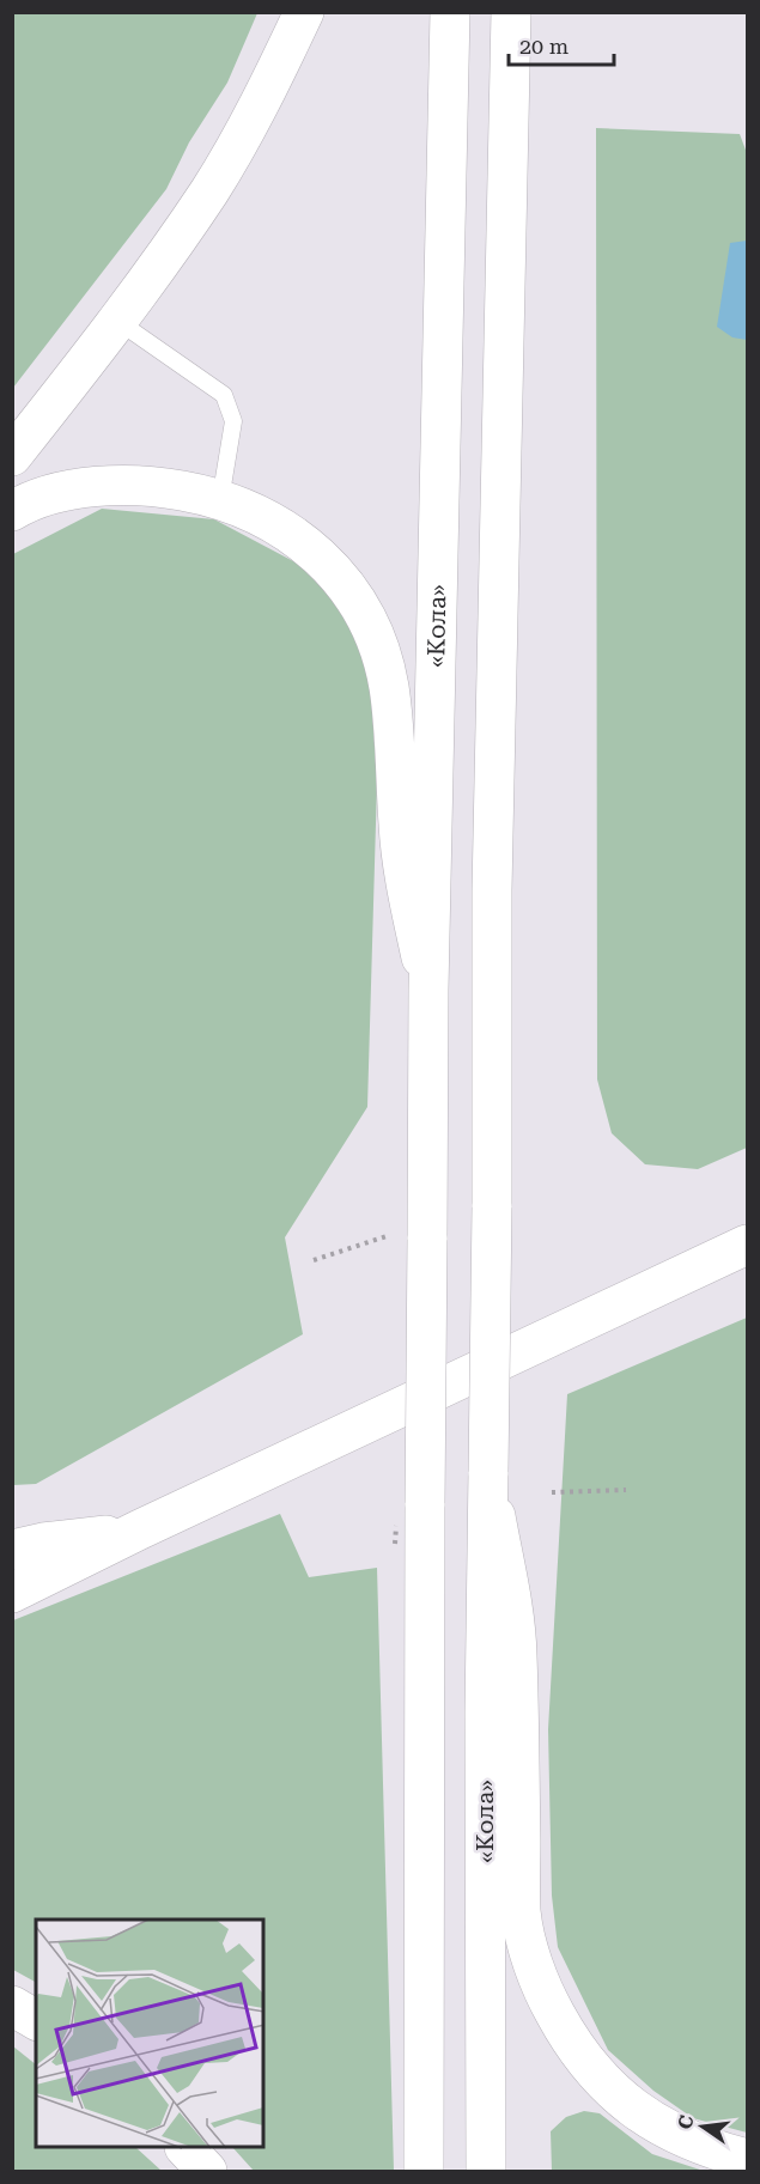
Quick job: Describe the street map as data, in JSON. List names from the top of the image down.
{
  "streets": {
    "main road": ["«Кола»"]
  },
  "scale_bar": "20 m",
  "north": "left"
}
